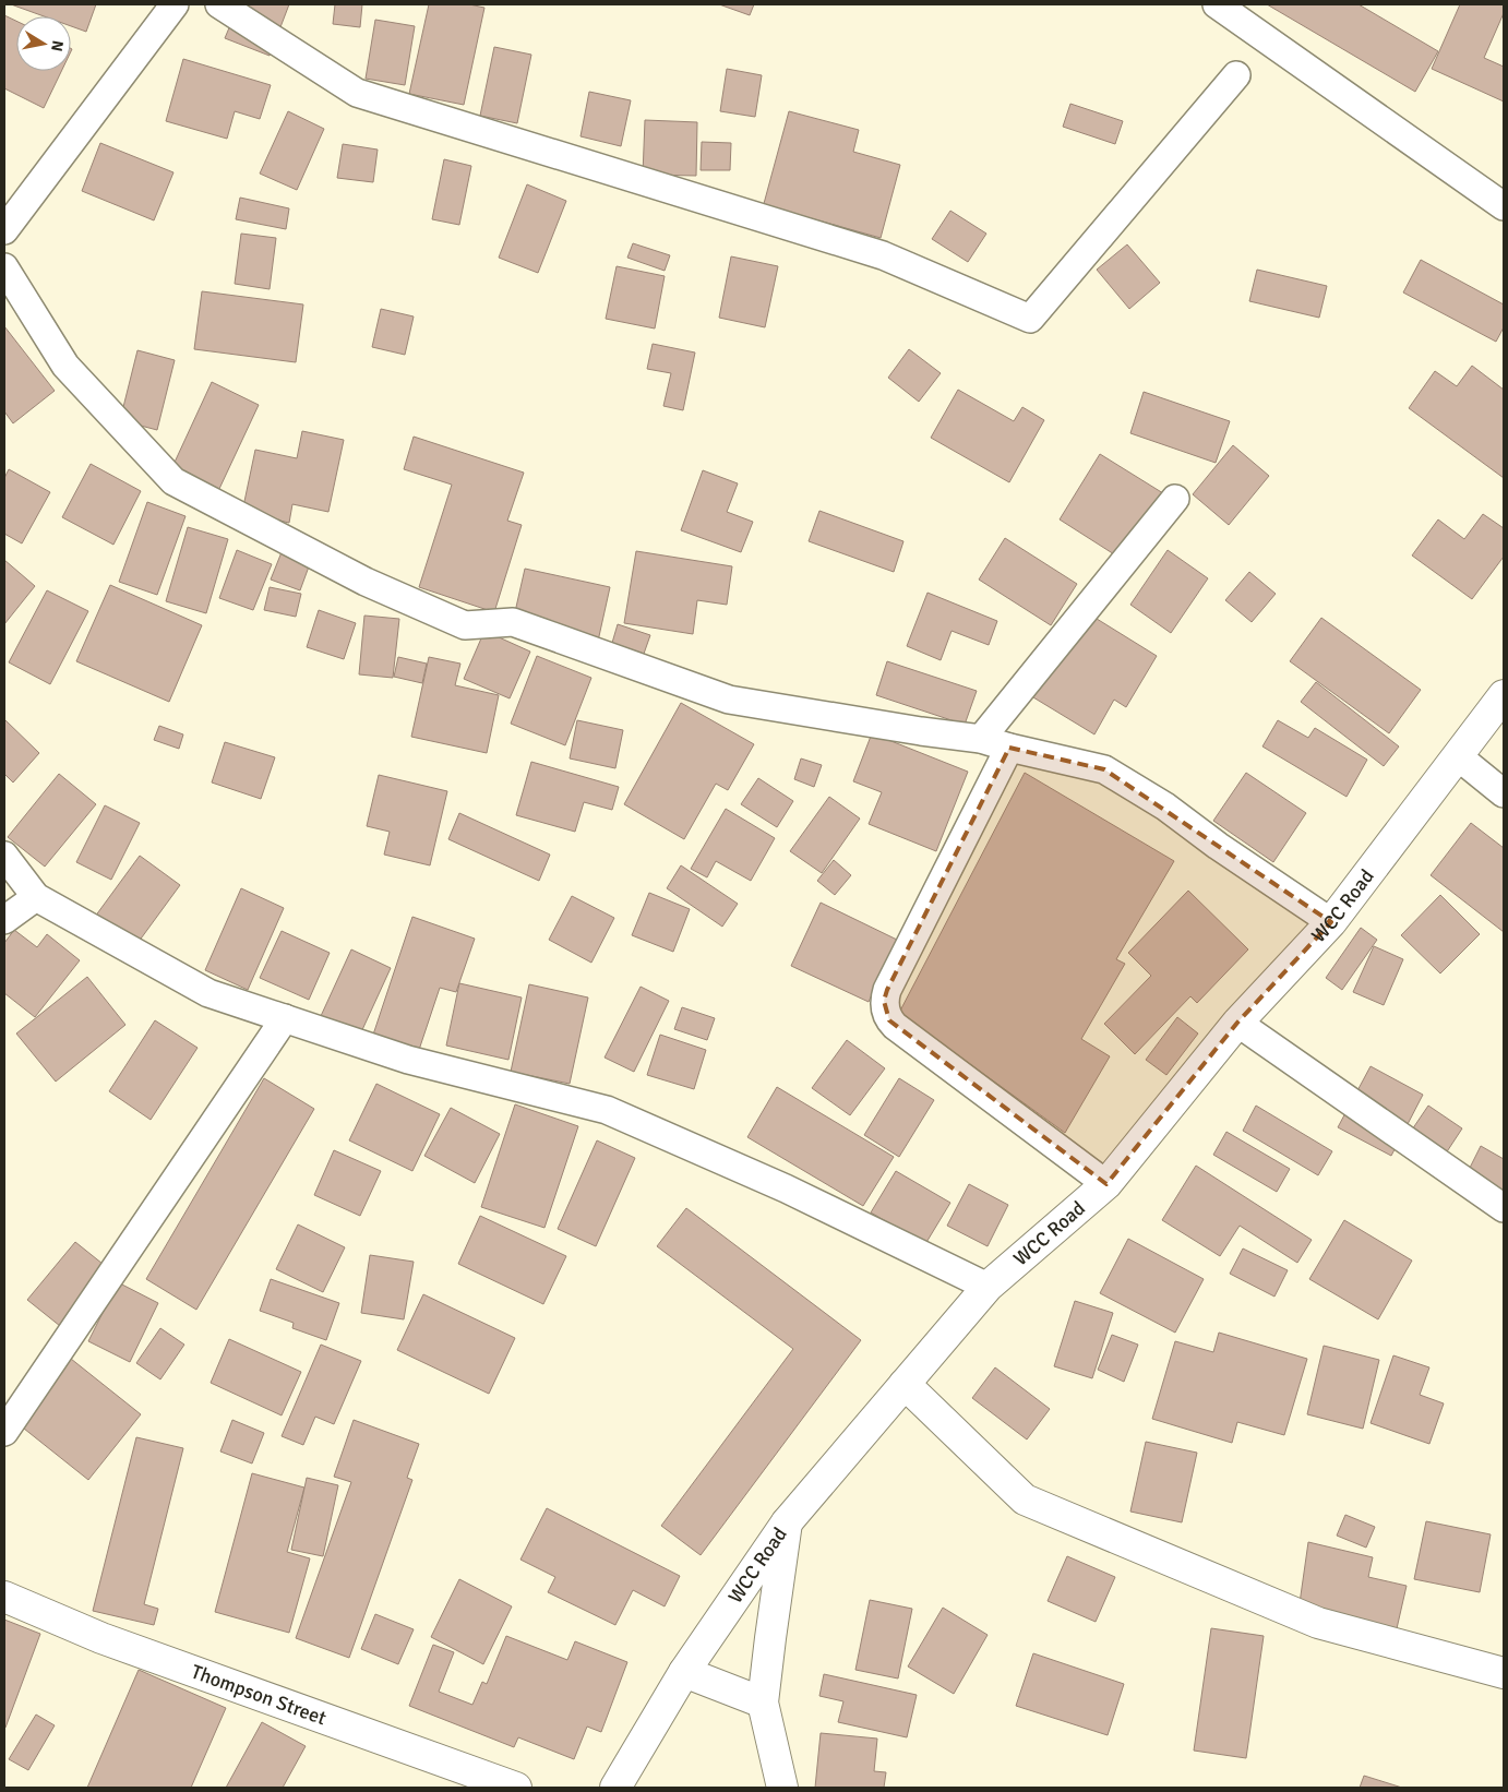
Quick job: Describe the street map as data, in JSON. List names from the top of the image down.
{
  "streets": {
    "main road": ["WCC Road", "Thompson Street"]
  },
  "north": "right"
}
